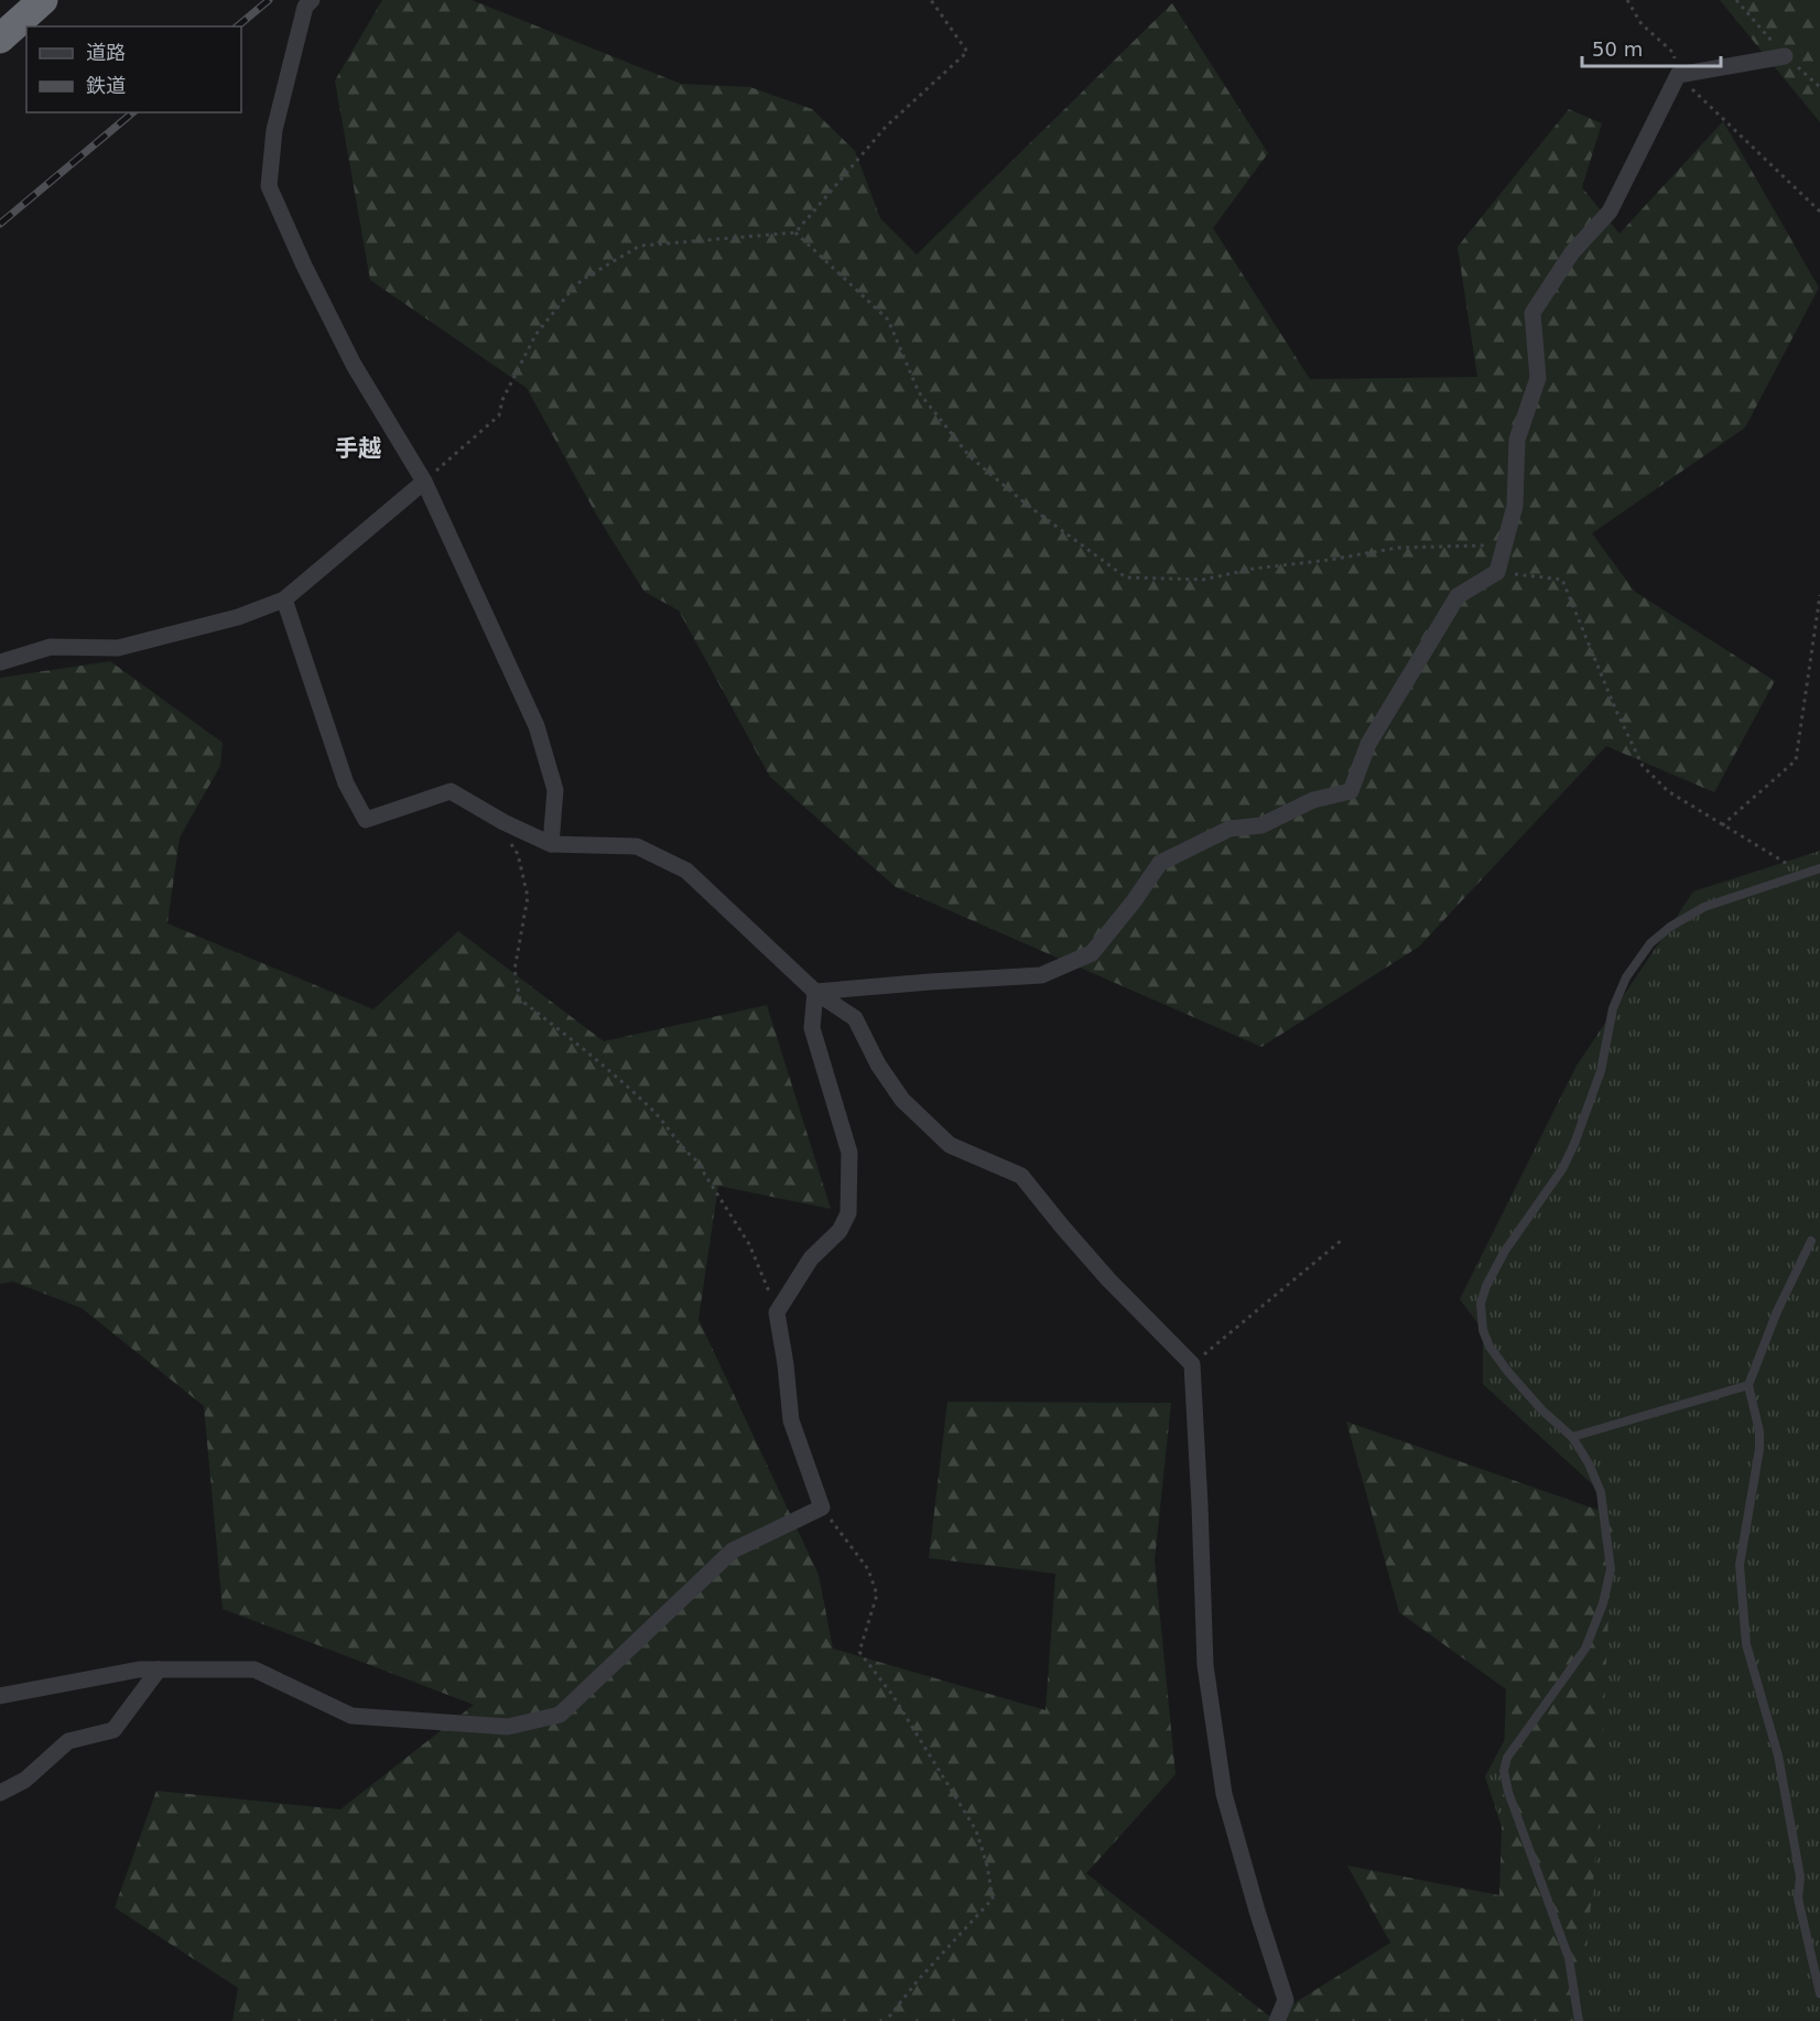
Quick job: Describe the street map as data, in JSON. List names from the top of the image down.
{
  "districts": ["手越"],
  "legend": ["道路", "鉄道"],
  "scale_bar": "50 m"
}
